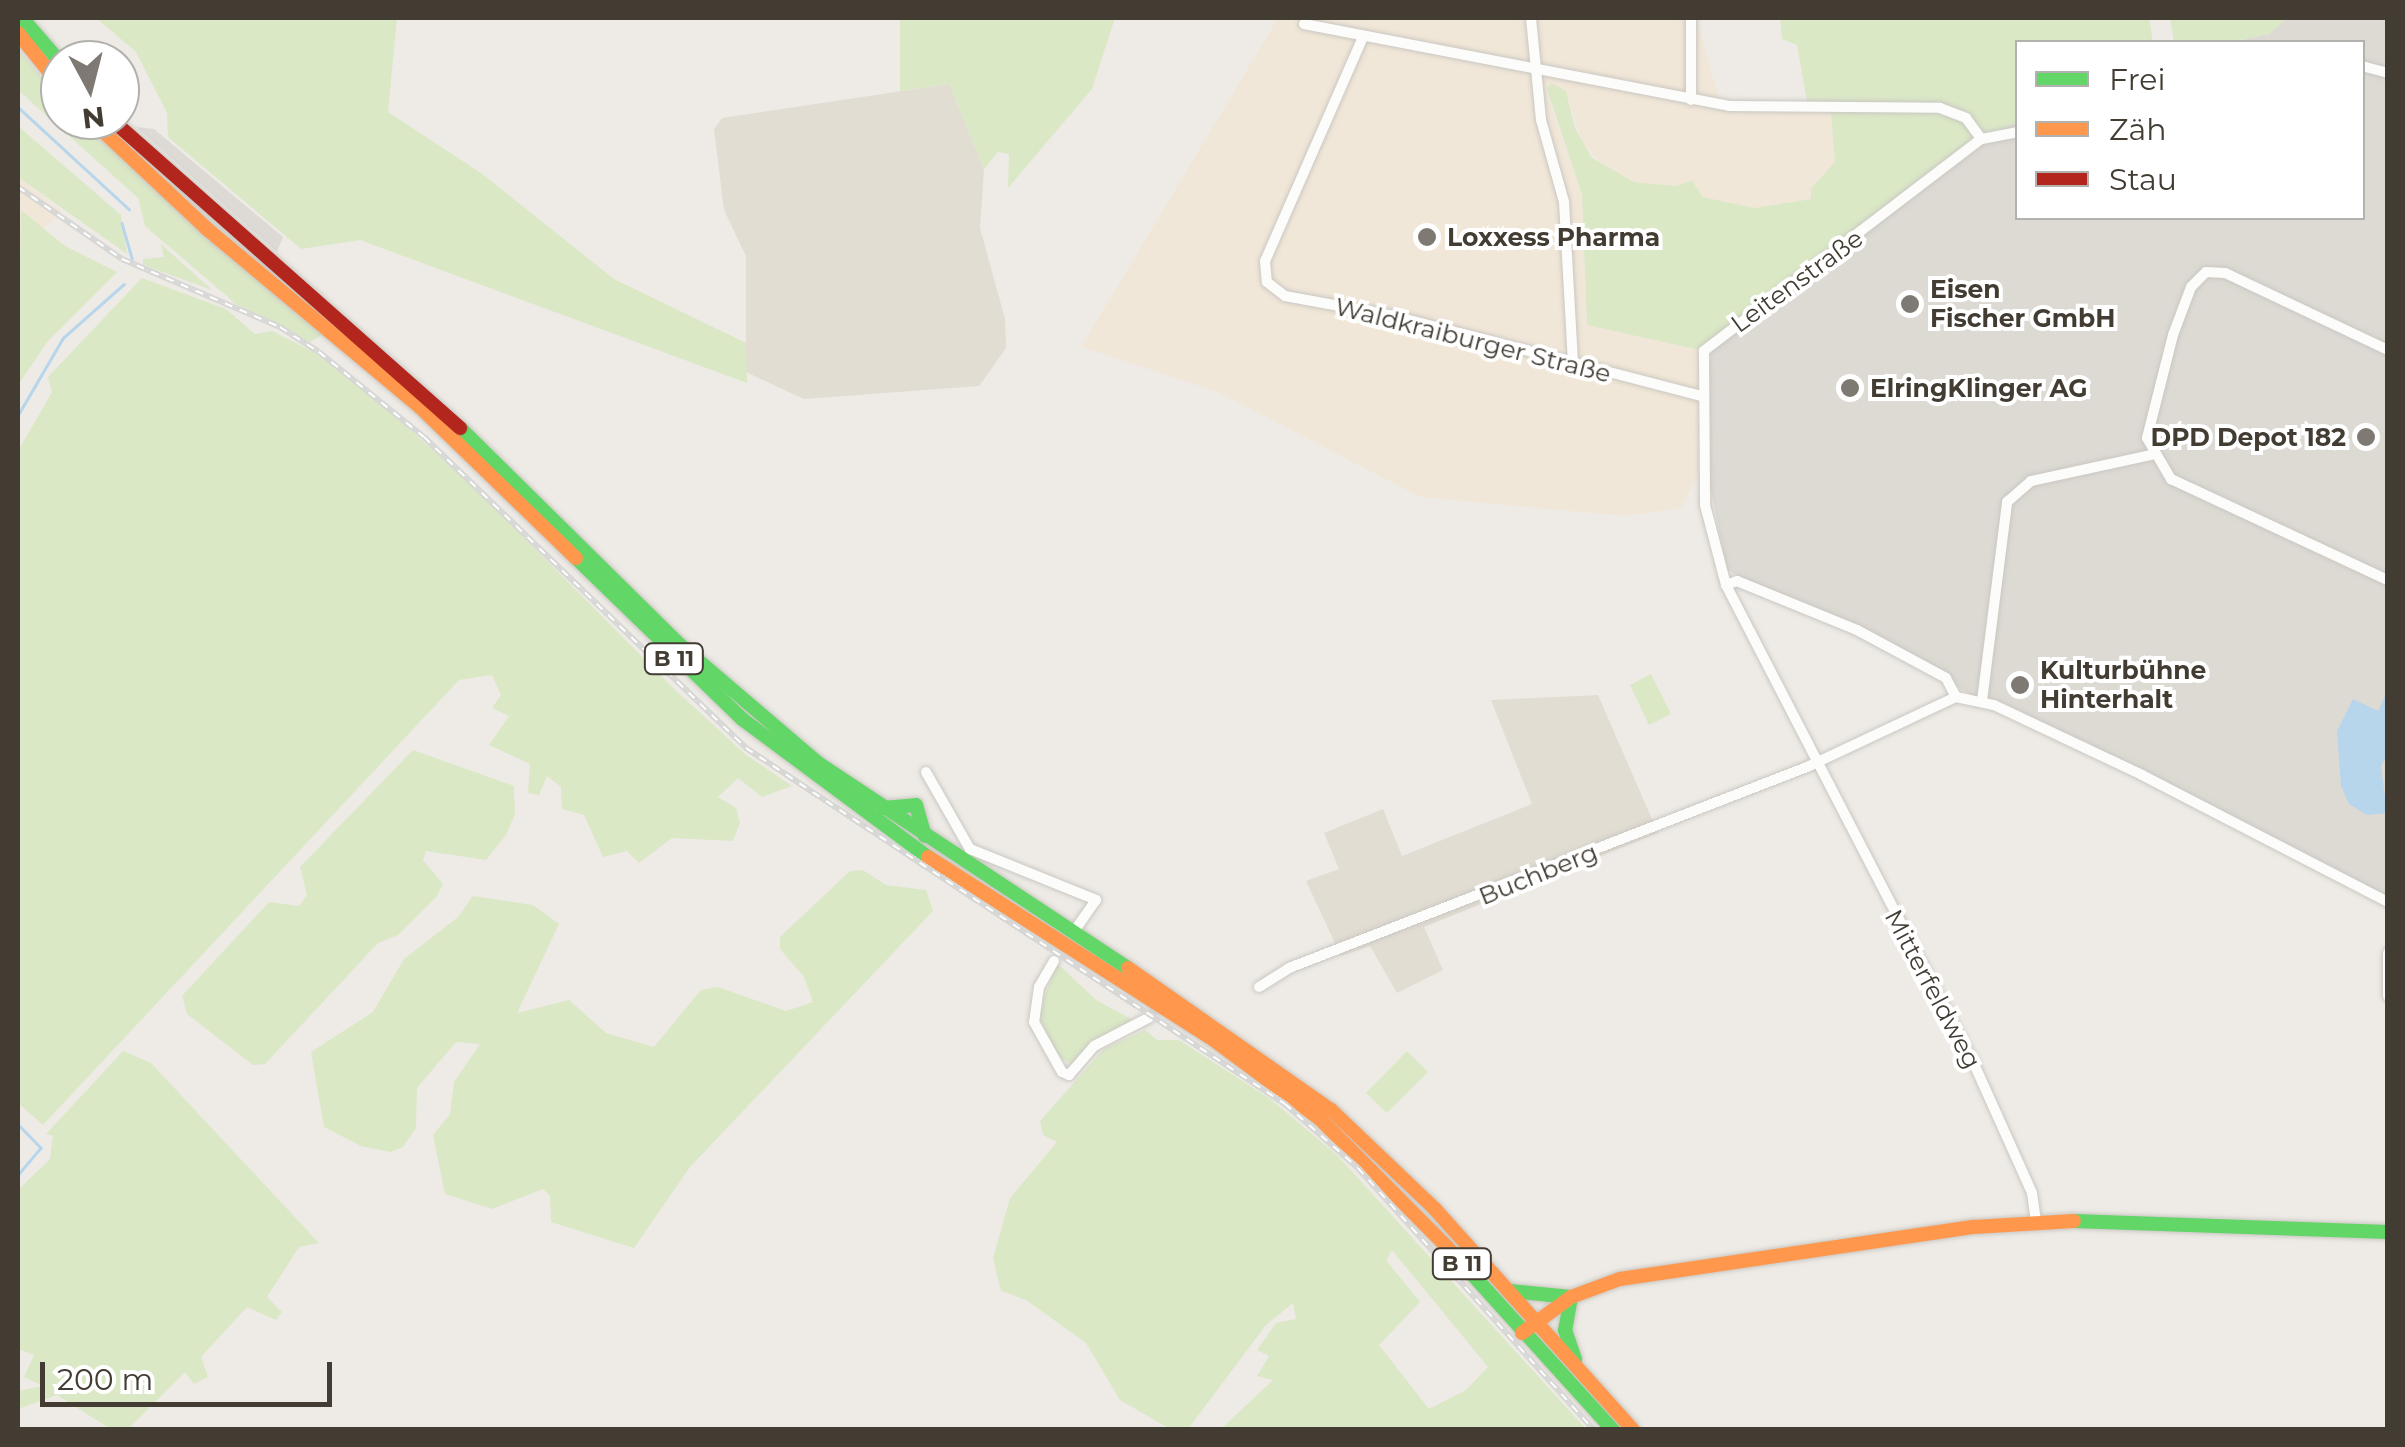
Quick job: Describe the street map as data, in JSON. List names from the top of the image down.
{
  "streets": {
    "main road": ["B 11"],
    "street": [
      "Leitenstraße",
      "Waldkraiburger Straße",
      "Buchberg",
      "Mitterfeldweg"
    ]
  },
  "crossings": [
    ["Leitenstraße", "Waldkraiburger Straße"],
    ["Leitenstraße", "Buchberg"],
    ["Leitenstraße", "Mitterfeldweg"],
    ["Buchberg", "Mitterfeldweg"]
  ],
  "places": [
    "Loxxess Pharma",
    "Eisen Fischer GmbH",
    "ElringKlinger AG",
    "DPD Depot 182",
    "Kulturbühne Hinterhalt"
  ],
  "legend": ["Frei", "Zäh", "Stau"],
  "scale_bar": "200 m",
  "north": "bottom"
}
